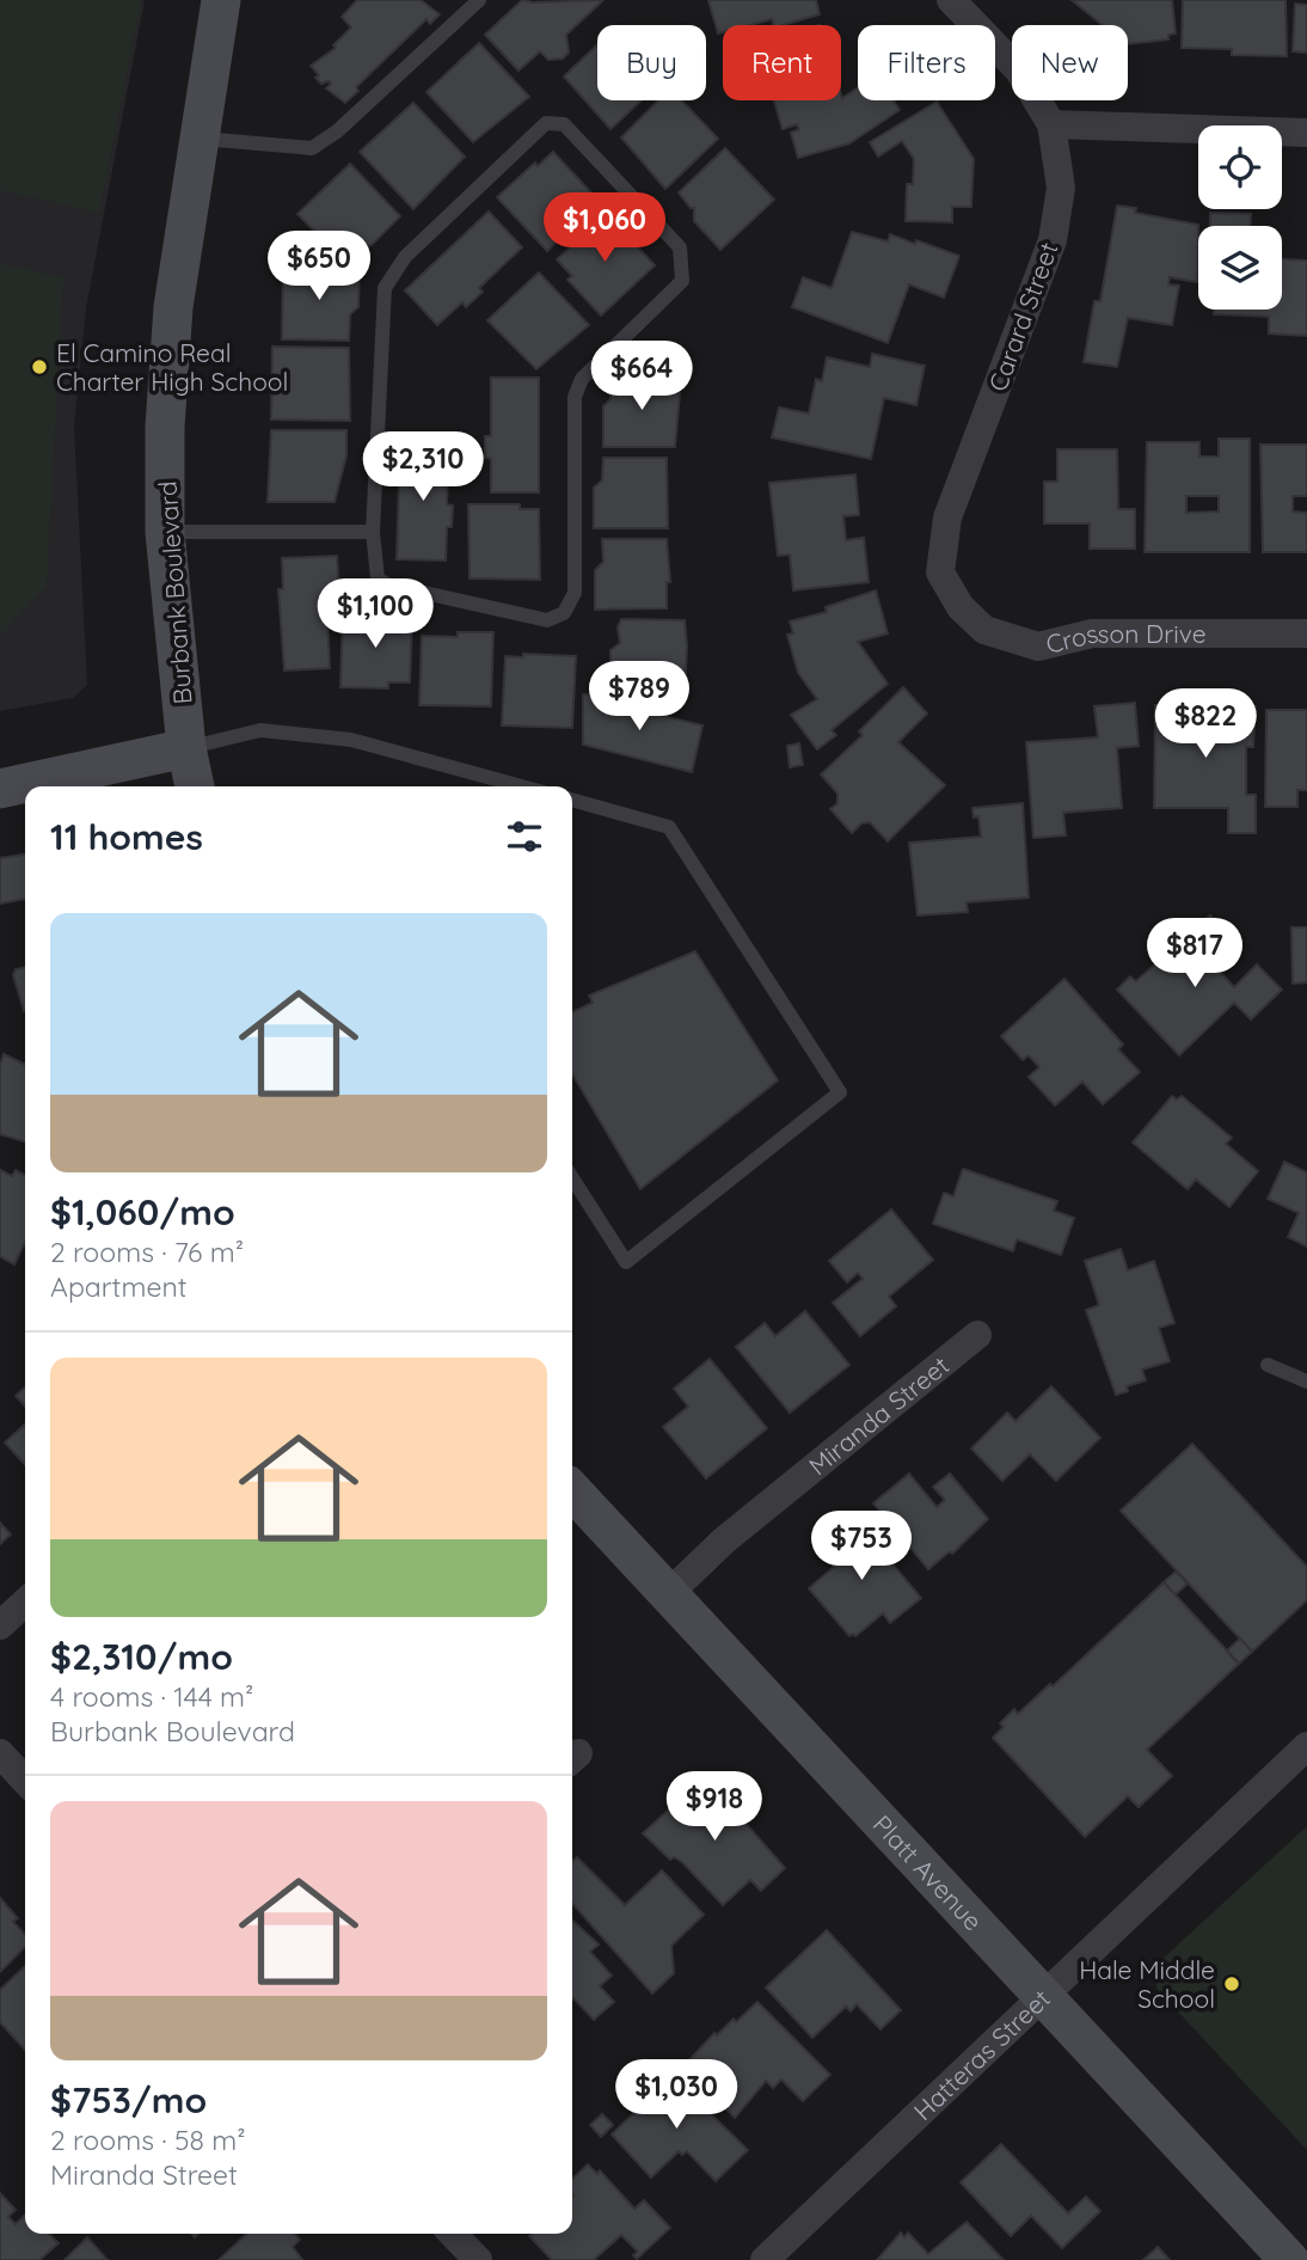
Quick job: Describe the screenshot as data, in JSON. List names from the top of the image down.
{
  "streets": {
    "main road": ["Burbank Boulevard", "Platt Avenue"],
    "street": [
      "Carard Street",
      "Crosson Drive",
      "Miranda Street",
      "Hatteras Street"
    ]
  },
  "crossings": [
    ["Carard Street", "Crosson Drive"],
    ["Miranda Street", "Platt Avenue"],
    ["Platt Avenue", "Hatteras Street"]
  ],
  "places": ["El Camino Real Charter High School", "Hale Middle School"],
  "page": {
    "chip": [
      "Buy",
      "Rent",
      "Filters",
      "New"
    ],
    "price": [
      "$1,060",
      "$650",
      "$664",
      "$2,310",
      "$1,100",
      "$789",
      "$822",
      "$817",
      "$753",
      "$918",
      "$1,030"
    ],
    "heading": "11 homes",
    "list": [
      {
        "name": "$1,060/mo",
        "note": "2 rooms · 76 m² · Apartment"
      },
      {
        "name": "$2,310/mo",
        "note": "4 rooms · 144 m² · Burbank Boulevard"
      },
      {
        "name": "$753/mo",
        "note": "2 rooms · 58 m² · Miranda Street"
      }
    ]
  }
}
